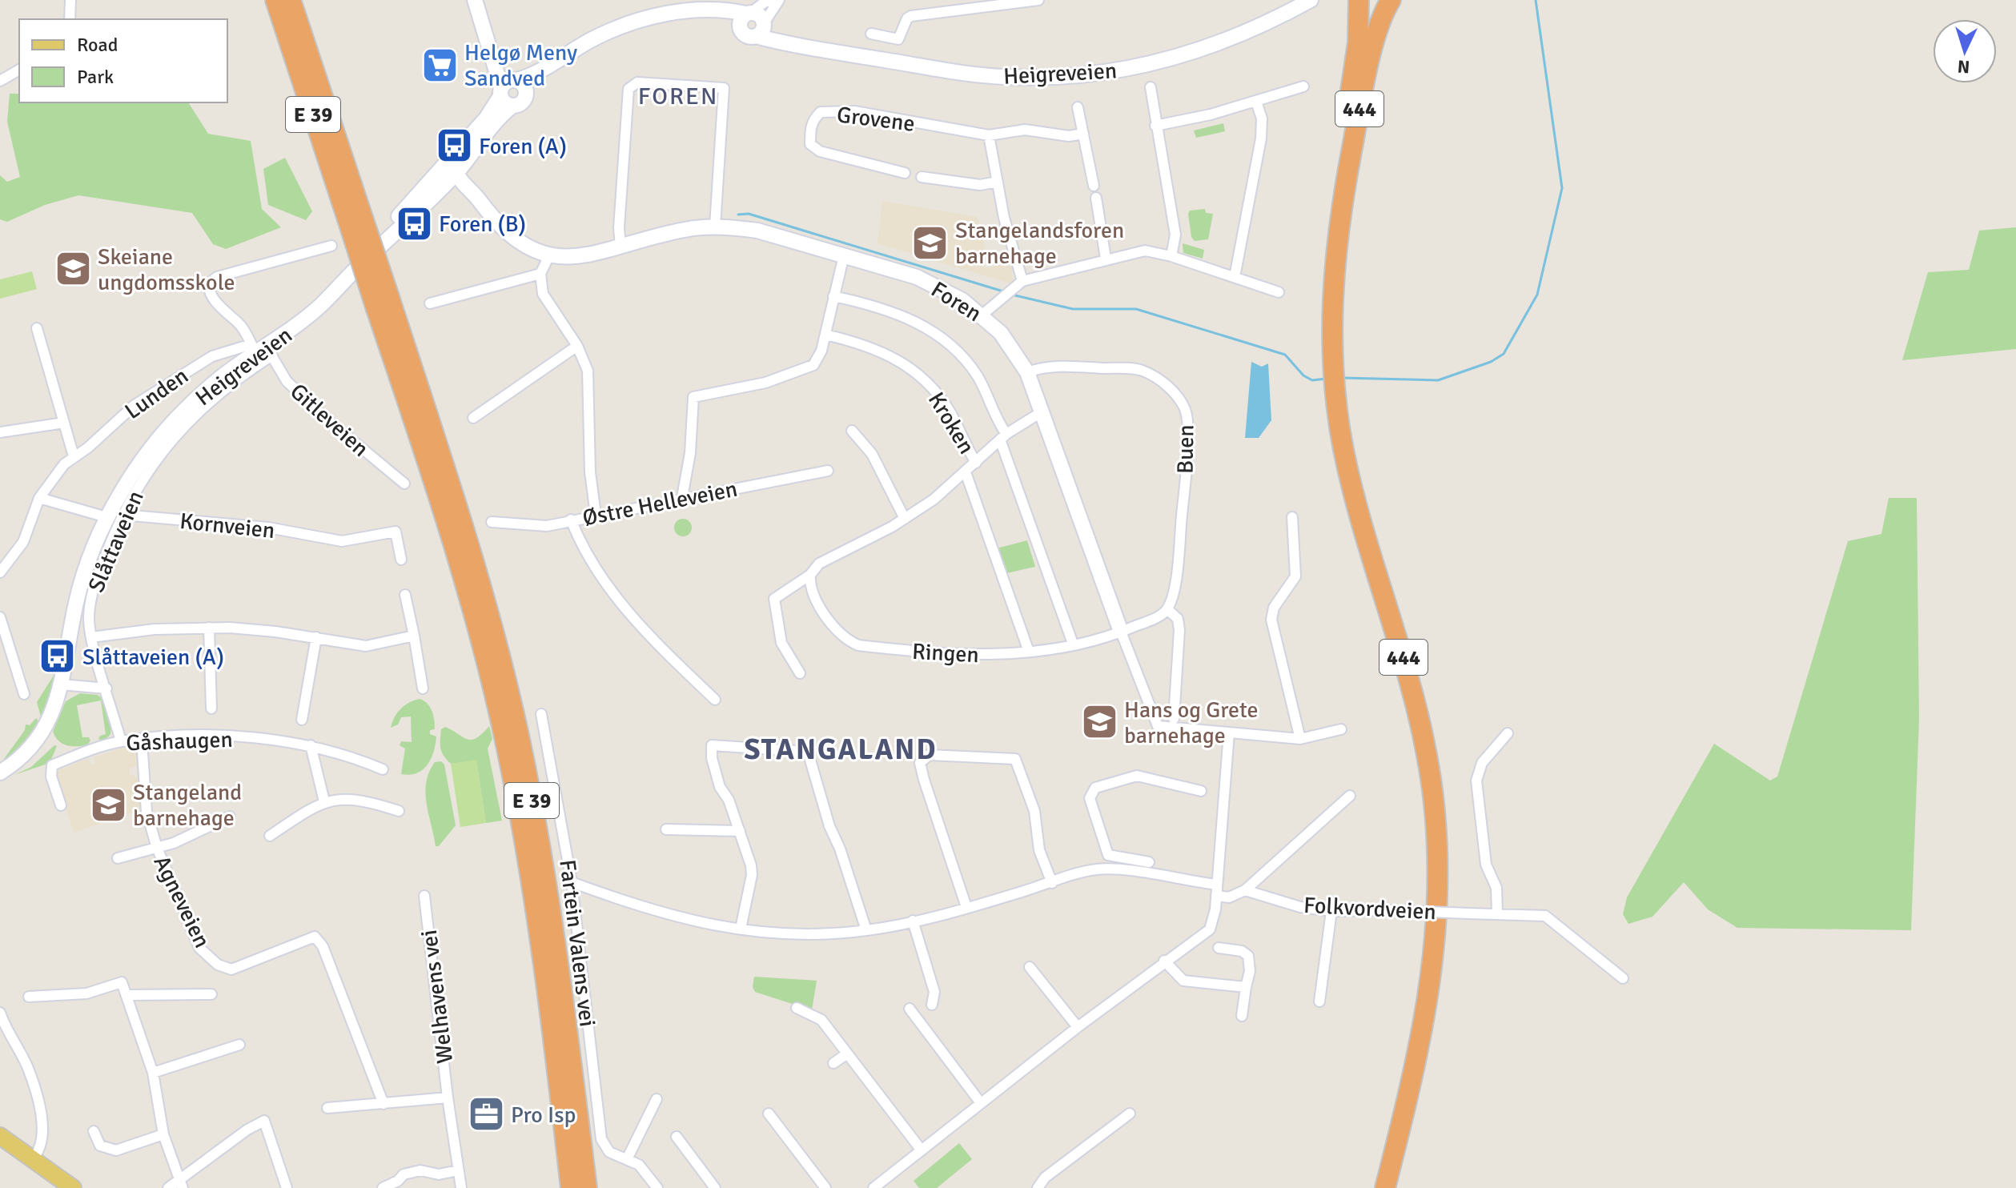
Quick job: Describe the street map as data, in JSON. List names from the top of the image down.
{
  "streets": {
    "highway": ["444", "E 39"],
    "main road": ["Heigreveien", "Foren"],
    "street": [
      "Grovene",
      "Lunden",
      "Gitleveien",
      "Kroken",
      "Buen",
      "Østre Helleveien",
      "Kornveien",
      "Slåttaveien",
      "Ringen",
      "Gåshaugen",
      "Agneveien",
      "Folkvordveien",
      "Fartein Valens vei",
      "Welhavens vei"
    ]
  },
  "crossings": [
    ["Heigreveien", "Foren"],
    ["Heigreveien", "Gitleveien"],
    ["Heigreveien", "Slåttaveien"],
    ["Foren", "Buen"],
    ["Foren", "Ringen"],
    ["Gitleveien", "Slåttaveien"],
    ["Kroken", "Ringen"],
    ["Kornveien", "Slåttaveien"],
    ["Slåttaveien", "Gåshaugen"],
    ["Gåshaugen", "Agneveien"],
    ["Folkvordveien", "Fartein Valens vei"]
  ],
  "districts": ["FOREN", "STANGALAND"],
  "places": {
    "supermarket": ["Helgø Meny Sandved"],
    "bus stop": ["Foren (A)", "Foren (B)", "Slåttaveien (A)"],
    "school or university": [
      "Stangelandsforen barnehage",
      "Skeiane ungdomsskole",
      "Hans og Grete barnehage",
      "Stangeland barnehage"
    ],
    "office": ["Pro Isp"]
  },
  "legend": ["Road", "Park"],
  "north": "bottom"
}
